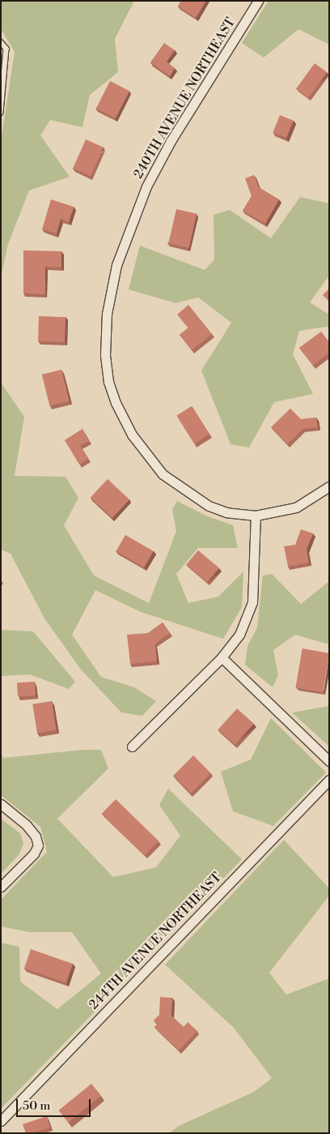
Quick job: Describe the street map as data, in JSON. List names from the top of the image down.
{
  "streets": {
    "street": ["240TH AVENUE NORTHEAST", "244TH AVENUE NORTHEAST"]
  },
  "scale_bar": "50 m"
}
